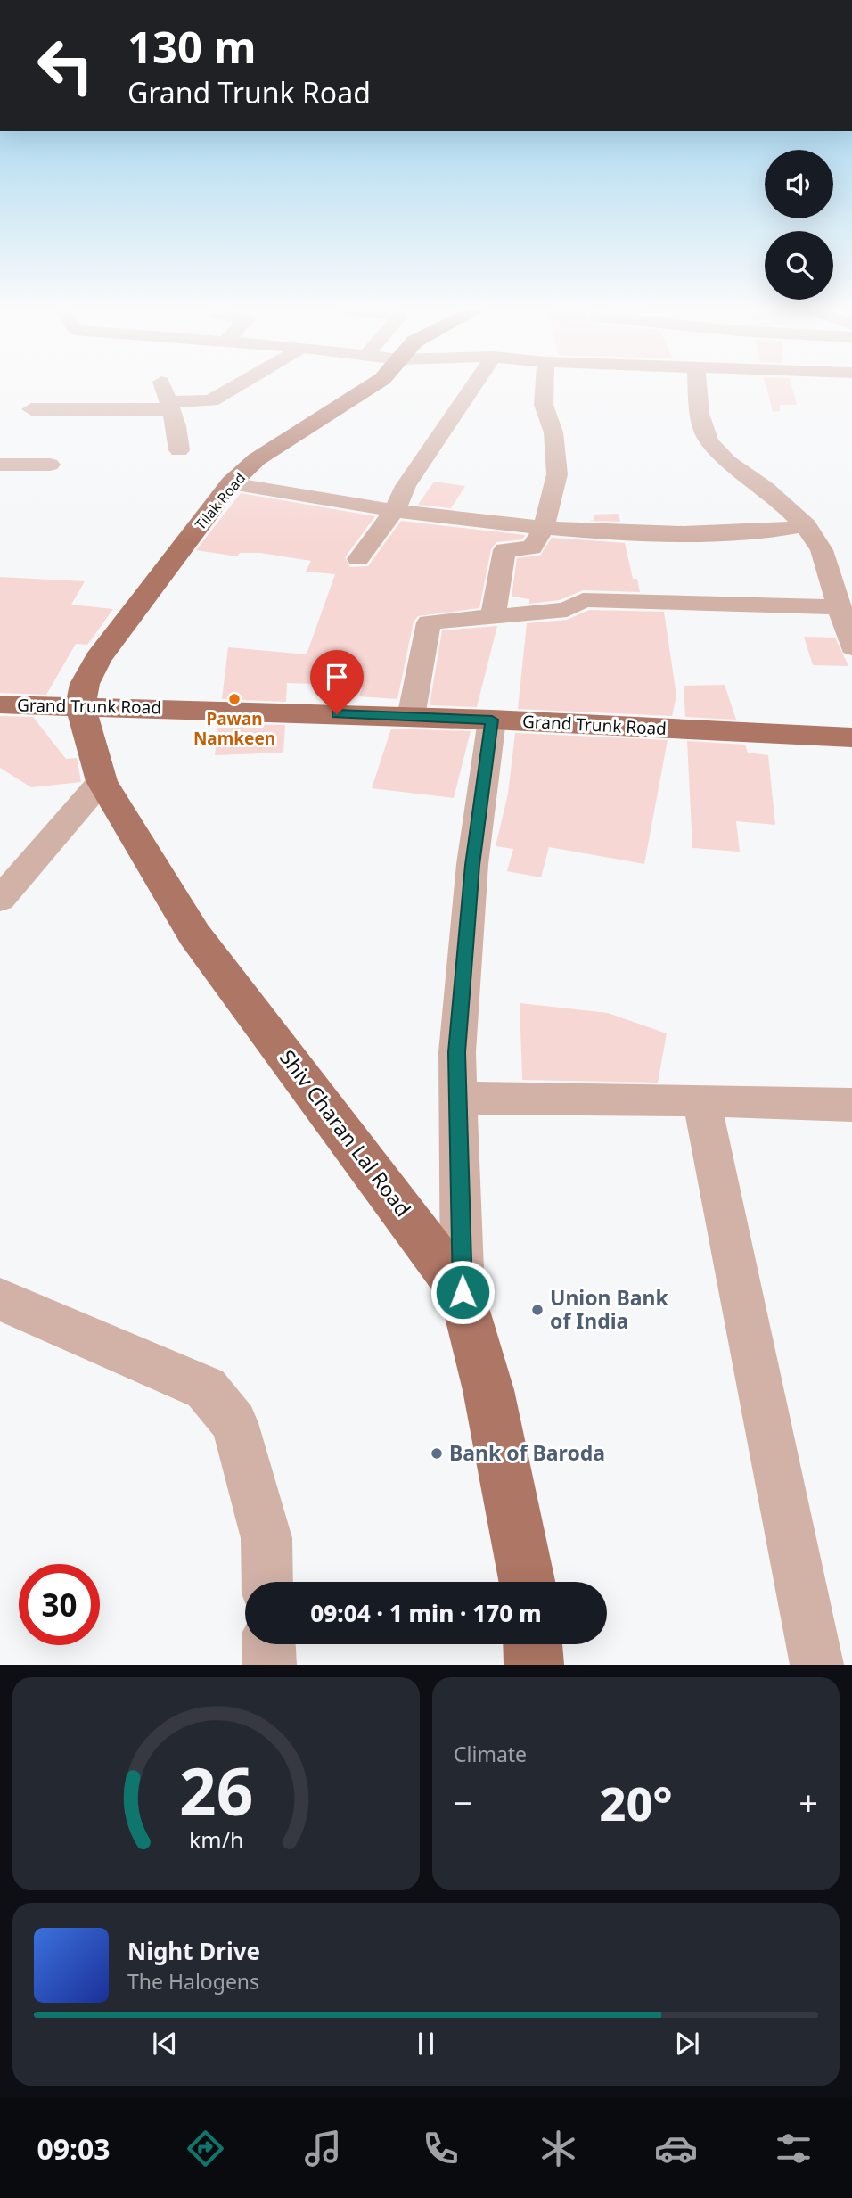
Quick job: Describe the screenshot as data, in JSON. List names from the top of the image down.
{
  "streets": {
    "main road": ["Tilak Road", "Grand Trunk Road", "Shiv Charan Lal Road"]
  },
  "crossings": [
    ["Tilak Road", "Grand Trunk Road"],
    ["Tilak Road", "Shiv Charan Lal Road"],
    ["Grand Trunk Road", "Shiv Charan Lal Road"]
  ],
  "places": ["Pawan Namkeen", "Union Bank of India", "Bank of Baroda"],
  "page": {
    "turn": ["130 m", "Grand Trunk Road"],
    "limit": "30",
    "trip": "09:04 · 1 min · 170 m",
    "tile": "Climate",
    "heat": ["−", "20°", "+"],
    "song": ["Night Drive", "The Halogens"],
    "tabs": "09:03",
    "gauge": ["26", "km/h"]
  }
}
